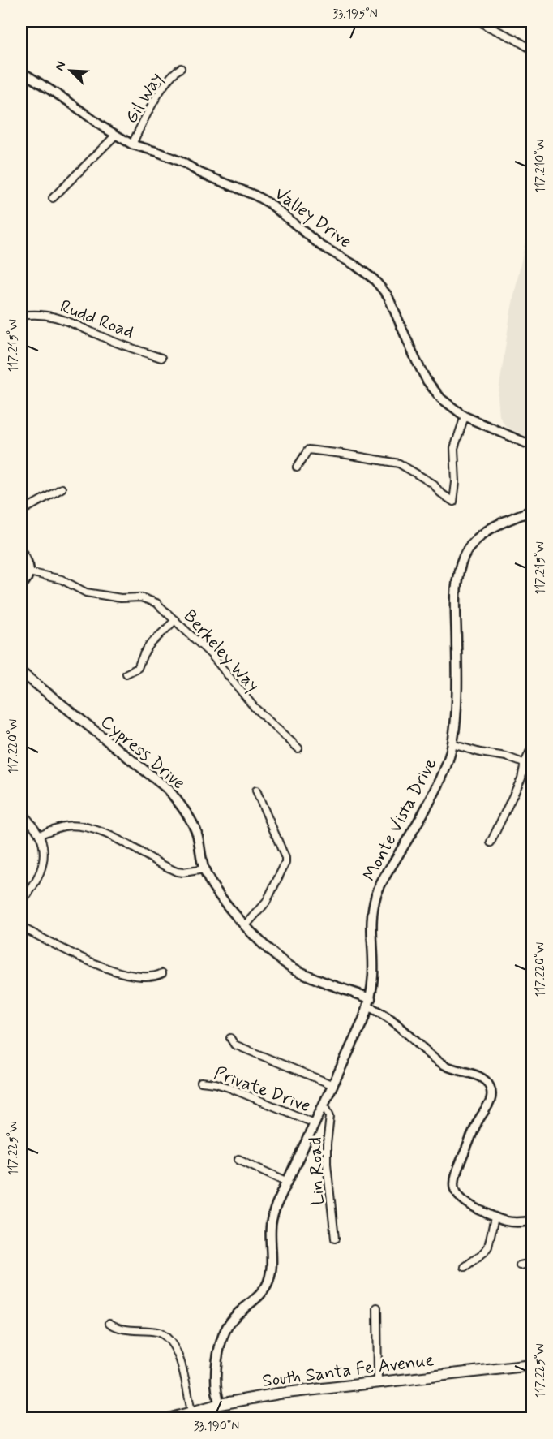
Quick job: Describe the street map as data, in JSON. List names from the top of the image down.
{
  "streets": {
    "main road": ["Cypress Drive", "Monte Vista Drive", "South Santa Fe Avenue"],
    "street": [
      "Gil Way",
      "Valley Drive",
      "Rudd Road",
      "Berkeley Way",
      "Private Drive",
      "Lin Road"
    ]
  },
  "crossings": [
    ["Gil Way", "Valley Drive"],
    ["Cypress Drive", "Monte Vista Drive"],
    ["Monte Vista Drive", "Private Drive"],
    ["Monte Vista Drive", "Lin Road"],
    ["Monte Vista Drive", "South Santa Fe Avenue"]
  ],
  "north": "top left",
  "coordinates": [
    "33.195°N",
    "117.210°W",
    "117.215°W",
    "117.220°W",
    "117.225°W",
    "33.190°N"
  ]
}
